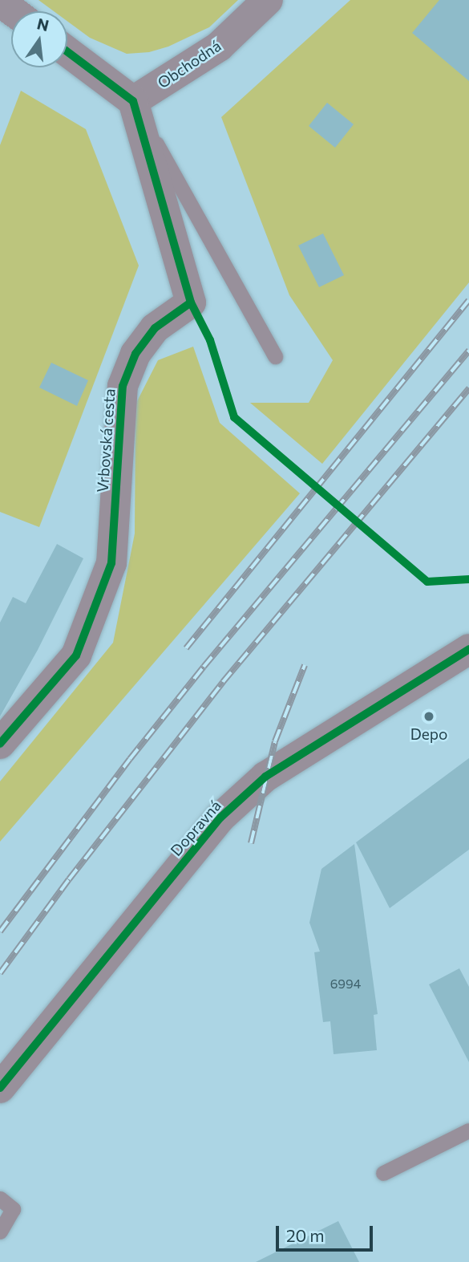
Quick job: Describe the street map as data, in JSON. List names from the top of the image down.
{
  "streets": {
    "street": ["Obchodná", "Vrbovská cesta", "Dopravná"]
  },
  "crossings": [
    ["Obchodná", "Vrbovská cesta"]
  ],
  "places": ["Depo"],
  "house_numbers": ["6994"],
  "scale_bar": "20 m",
  "north": "top"
}
